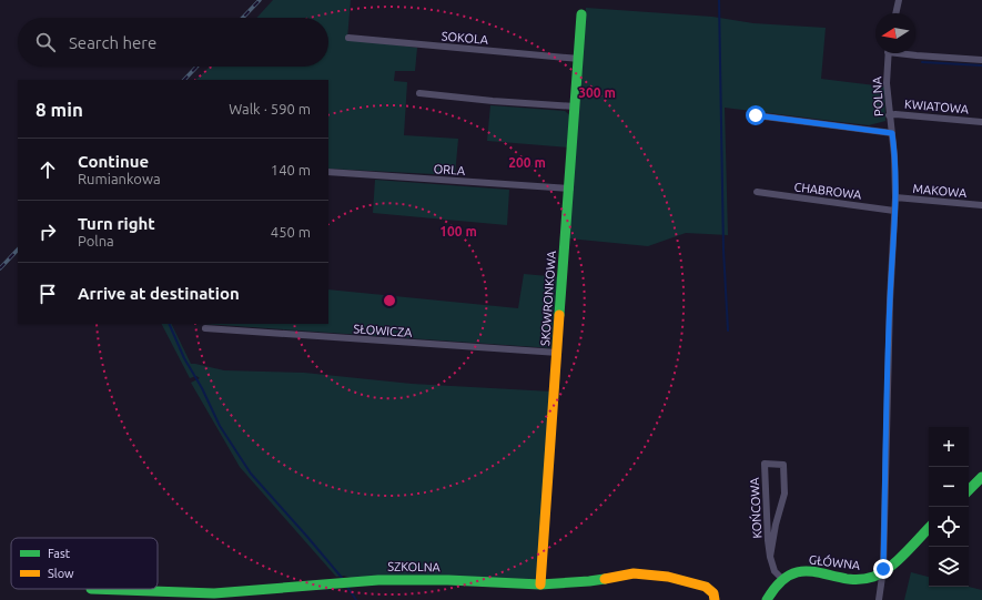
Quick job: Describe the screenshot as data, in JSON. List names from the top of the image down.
{
  "streets": {
    "street": [
      "SOKOLA",
      "POLNA",
      "KWIATOWA",
      "ORLA",
      "CHABROWA",
      "MAKOWA",
      "SKOWRONKOWA",
      "SŁOWICZA",
      "KOŃCOWA",
      "GŁÓWNA",
      "SZKOLNA"
    ]
  },
  "crossings": [
    ["SOKOLA", "SKOWRONKOWA"],
    ["POLNA", "KWIATOWA"],
    ["POLNA", "CHABROWA"],
    ["POLNA", "MAKOWA"],
    ["POLNA", "GŁÓWNA"],
    ["ORLA", "SKOWRONKOWA"],
    ["SKOWRONKOWA", "SŁOWICZA"],
    ["SKOWRONKOWA", "SZKOLNA"],
    ["KOŃCOWA", "GŁÓWNA"]
  ],
  "legend": ["Fast", "Slow"],
  "north": "left",
  "page": {
    "search": "Search here",
    "heading": ["8 min", "Walk · 590 m"],
    "list": [
      ["Continue", "Rumiankowa", "140 m"],
      ["Turn right", "Polna", "450 m"],
      "Arrive at destination"
    ],
    "map_buttons": ["+", "−"]
  },
  "rings": ["300 m", "200 m", "100 m"]
}
